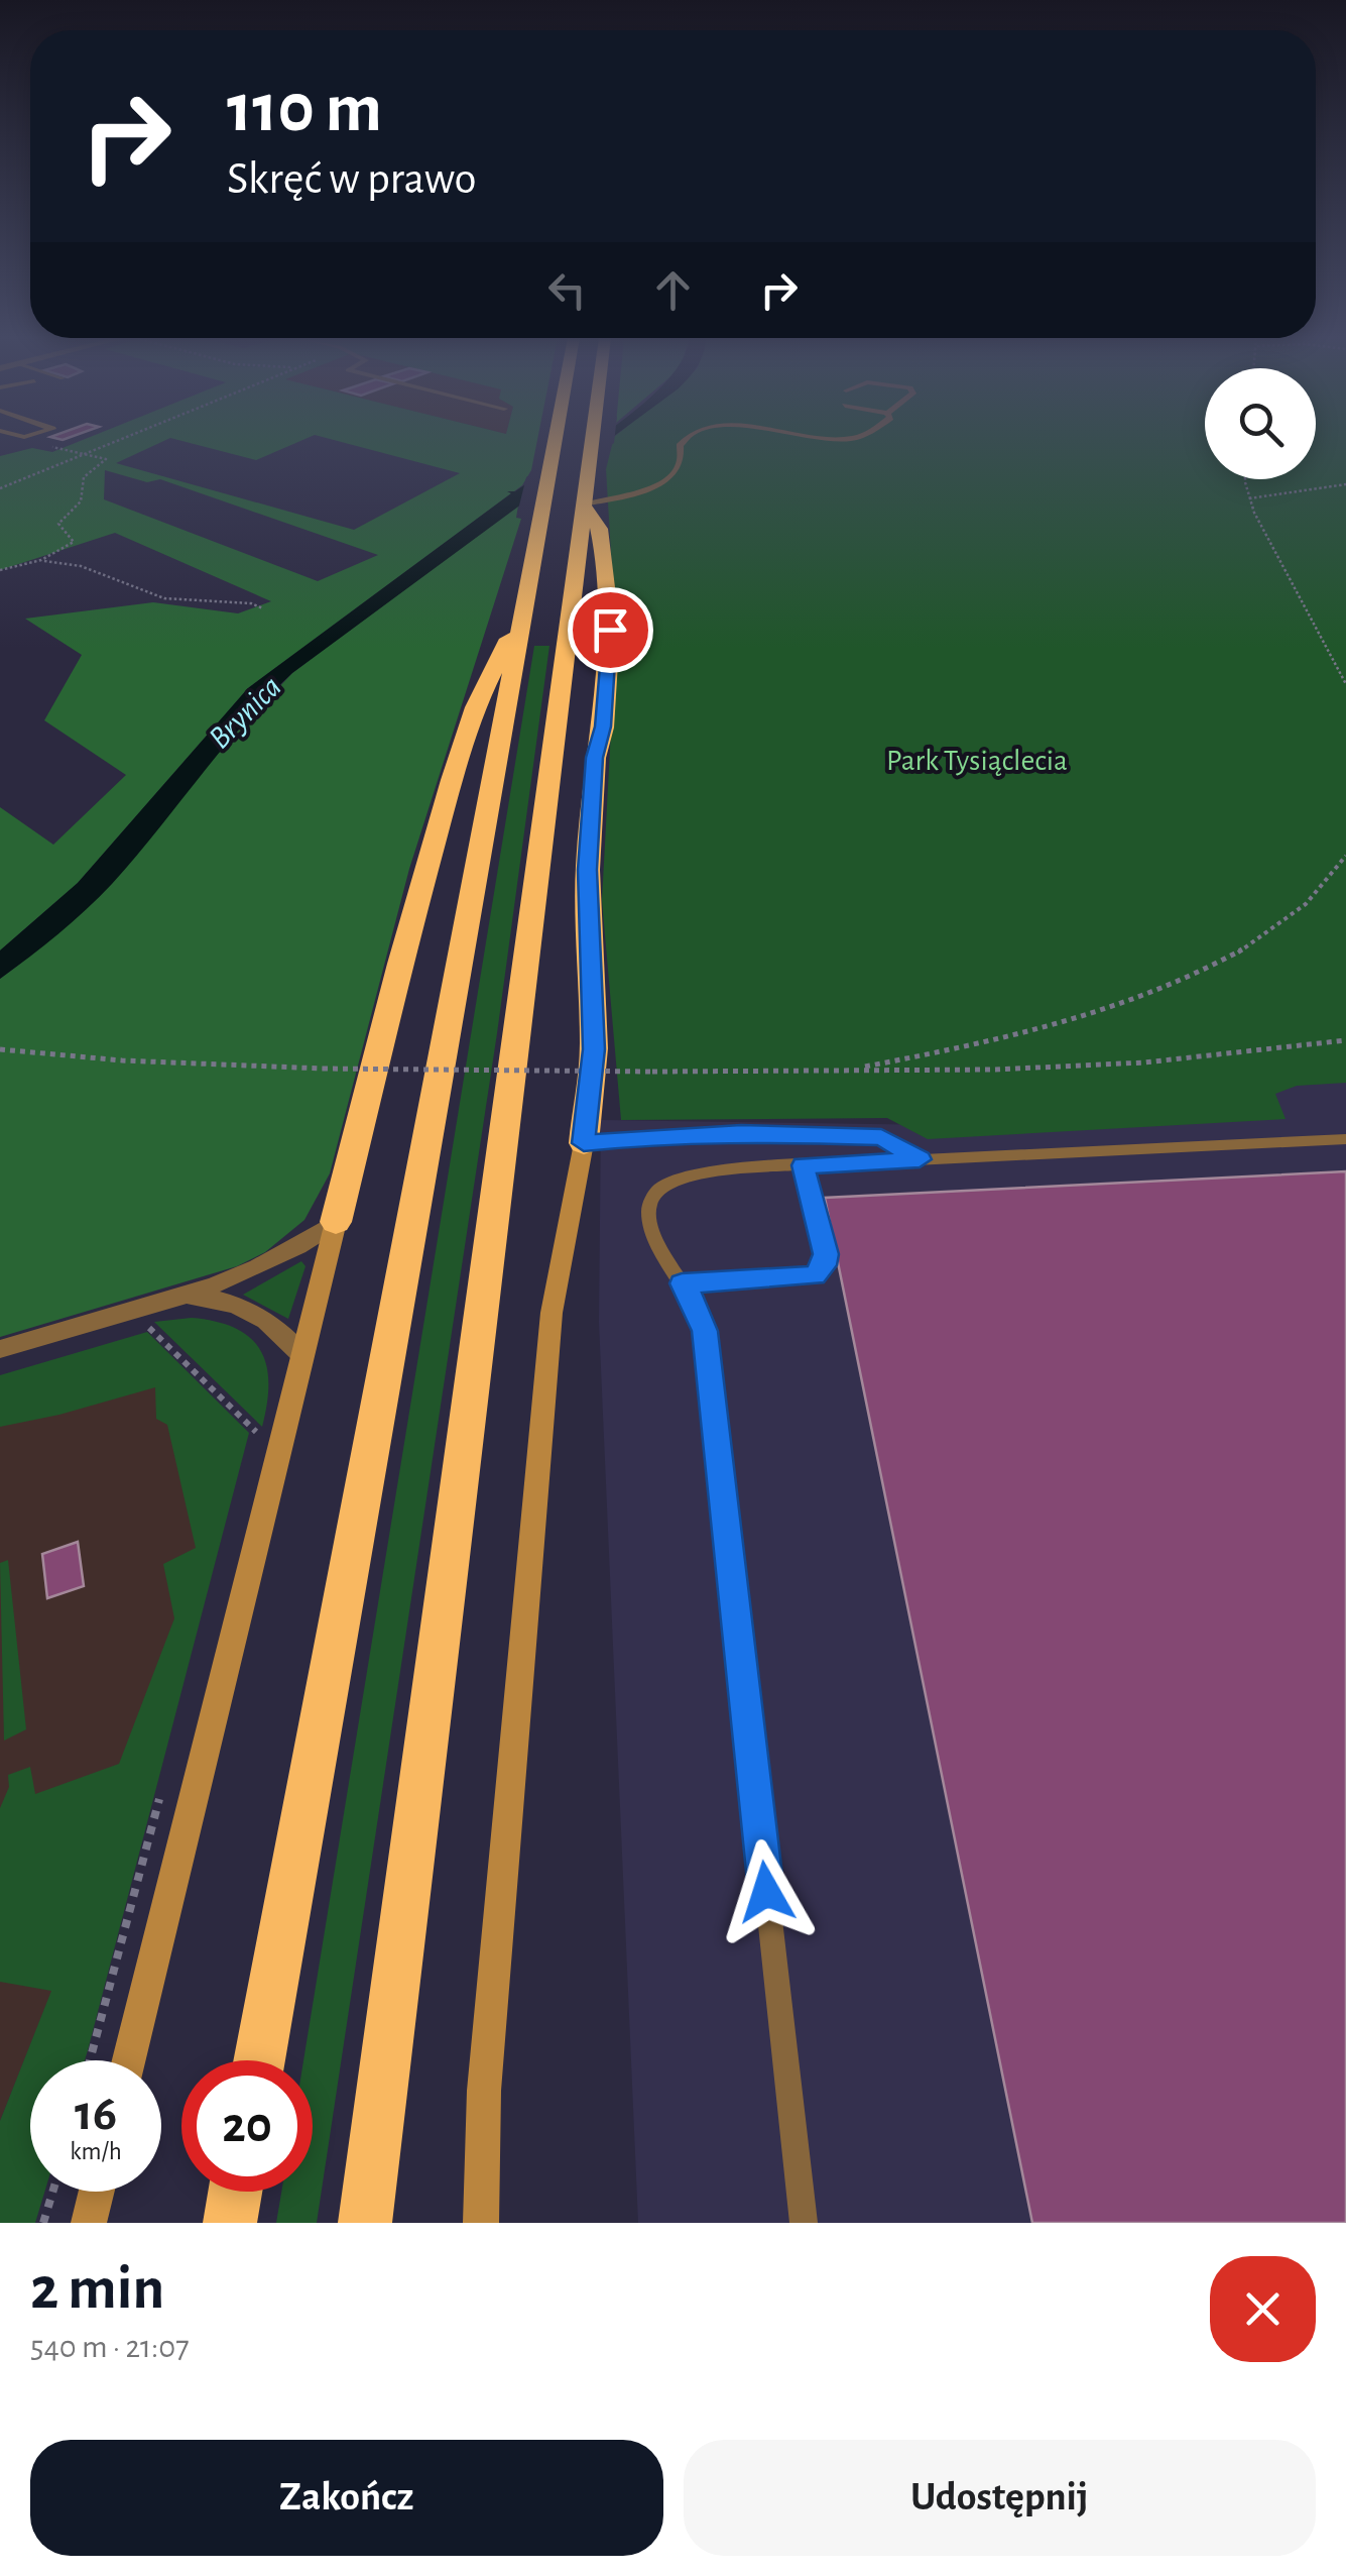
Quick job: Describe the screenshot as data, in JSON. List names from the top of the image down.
{
  "water": ["Brynica"],
  "parks": ["Park Tysiąclecia"],
  "page": {
    "turn": ["110 m", "Skręć w prawo"],
    "speed": "16 km/h",
    "limit": "20",
    "heading": ["2 min", "540 m · 21:07"],
    "buttons": ["Zakończ", "Udostępnij"]
  }
}
